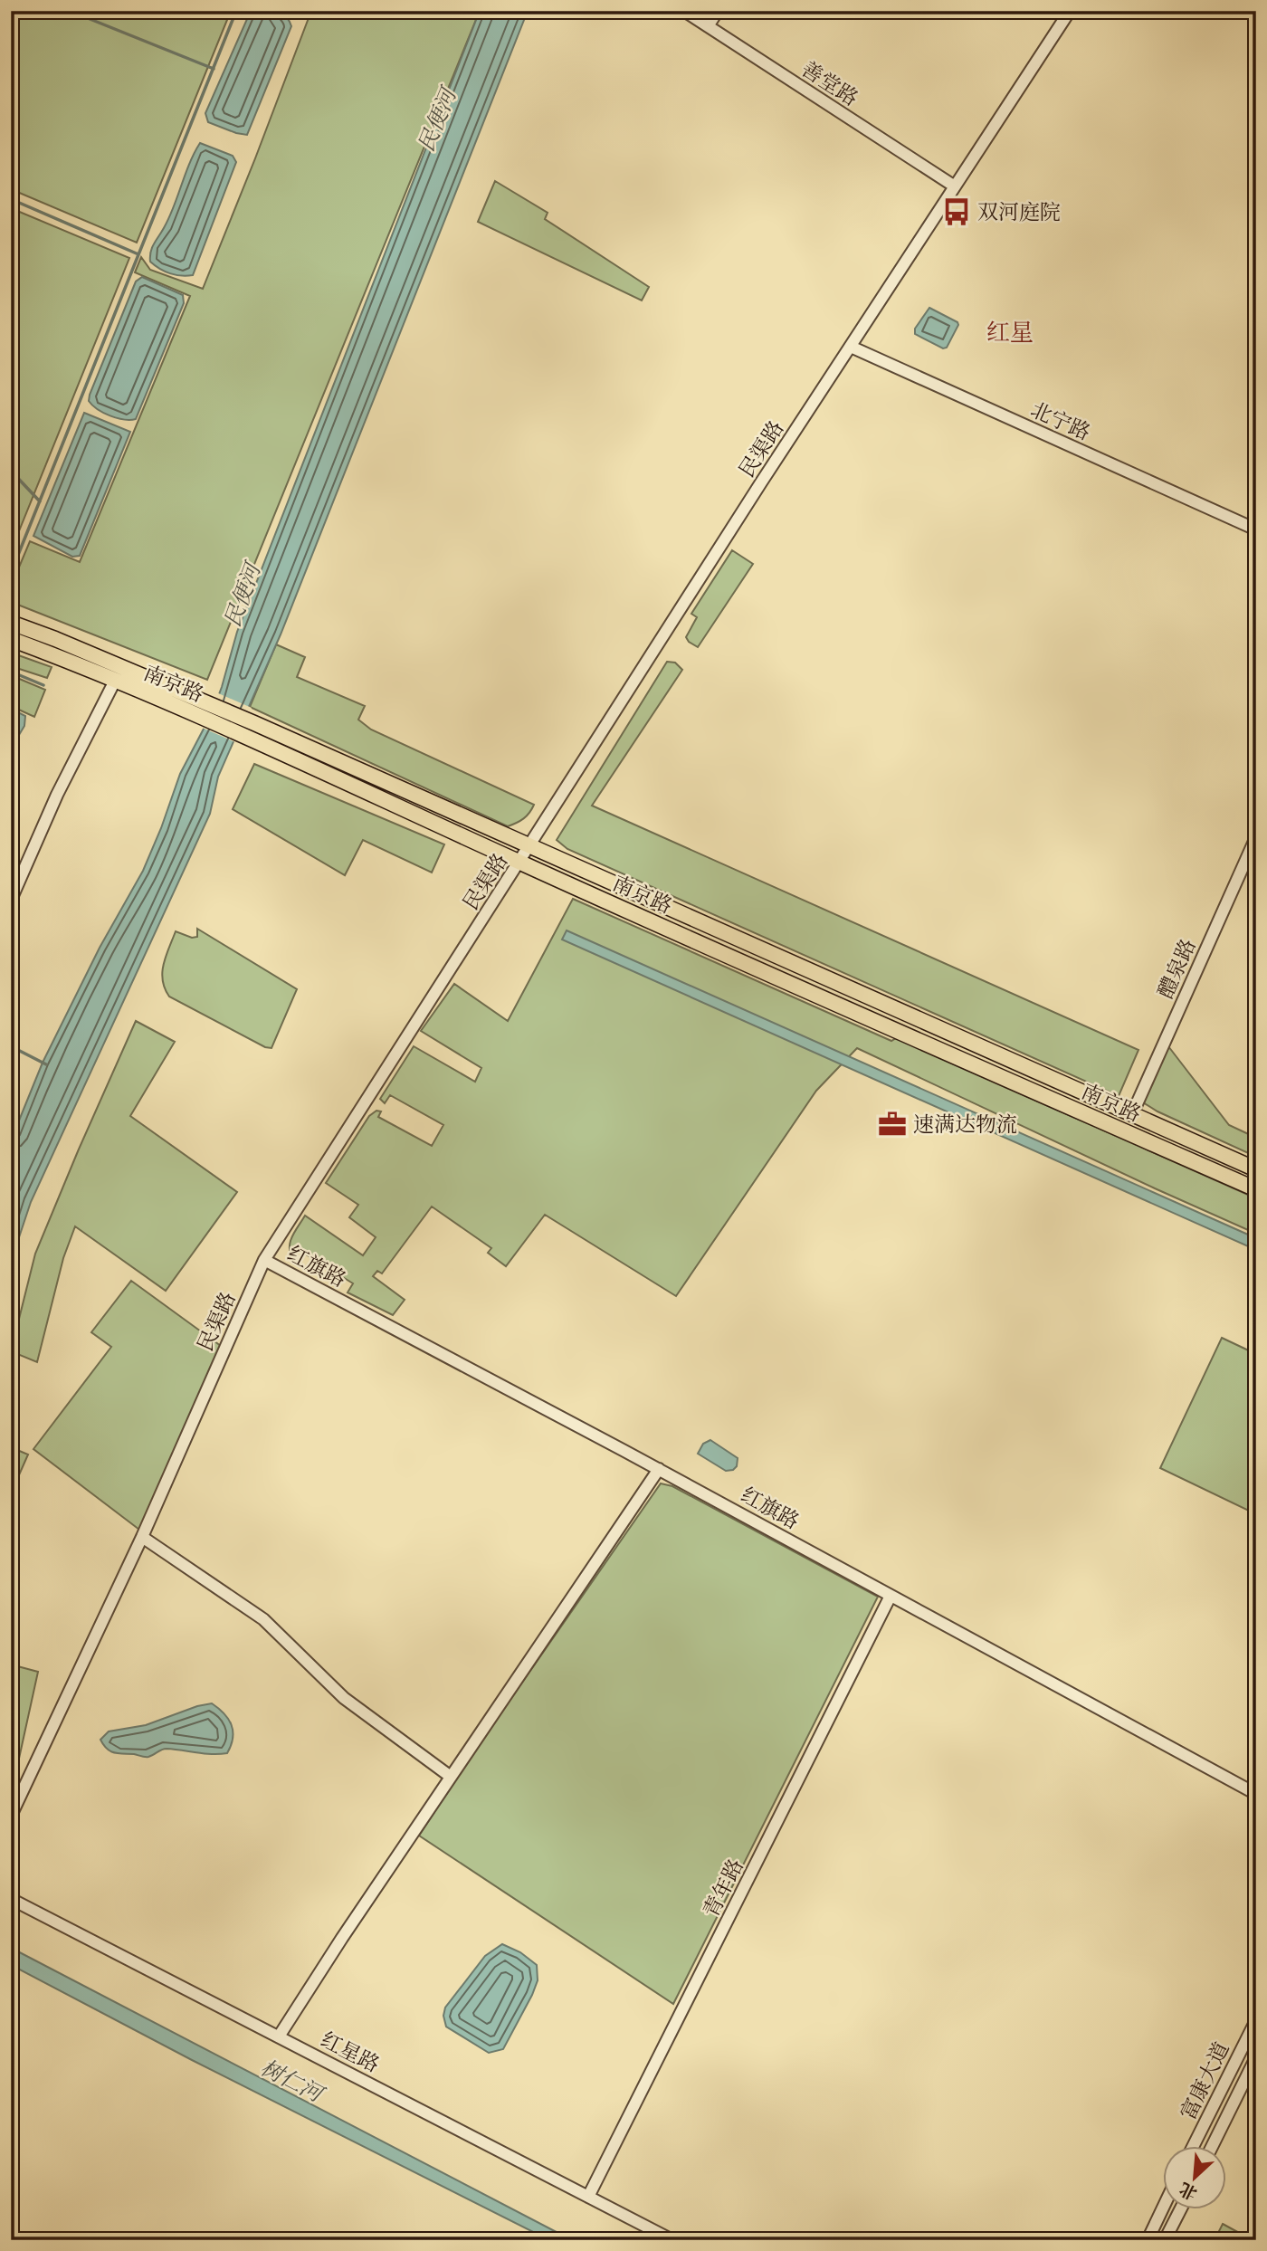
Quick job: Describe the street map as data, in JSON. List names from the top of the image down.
{
  "streets": {
    "main road": ["南京路"],
    "street": [
      "善堂路",
      "北宁路",
      "民渠路",
      "醴泉路",
      "红旗路",
      "青年路",
      "红星路",
      "富康大道"
    ]
  },
  "crossings": [
    ["善堂路", "民渠路"],
    ["北宁路", "民渠路"],
    ["民渠路", "南京路"],
    ["民渠路", "红旗路"],
    ["南京路", "醴泉路"],
    ["红旗路", "青年路"],
    ["青年路", "红星路"]
  ],
  "districts": ["红星"],
  "water": ["民便河", "树仁河"],
  "places": {
    "bus stop": ["双河庭院"],
    "office": ["速满达物流"]
  },
  "north": "bottom left"
}
